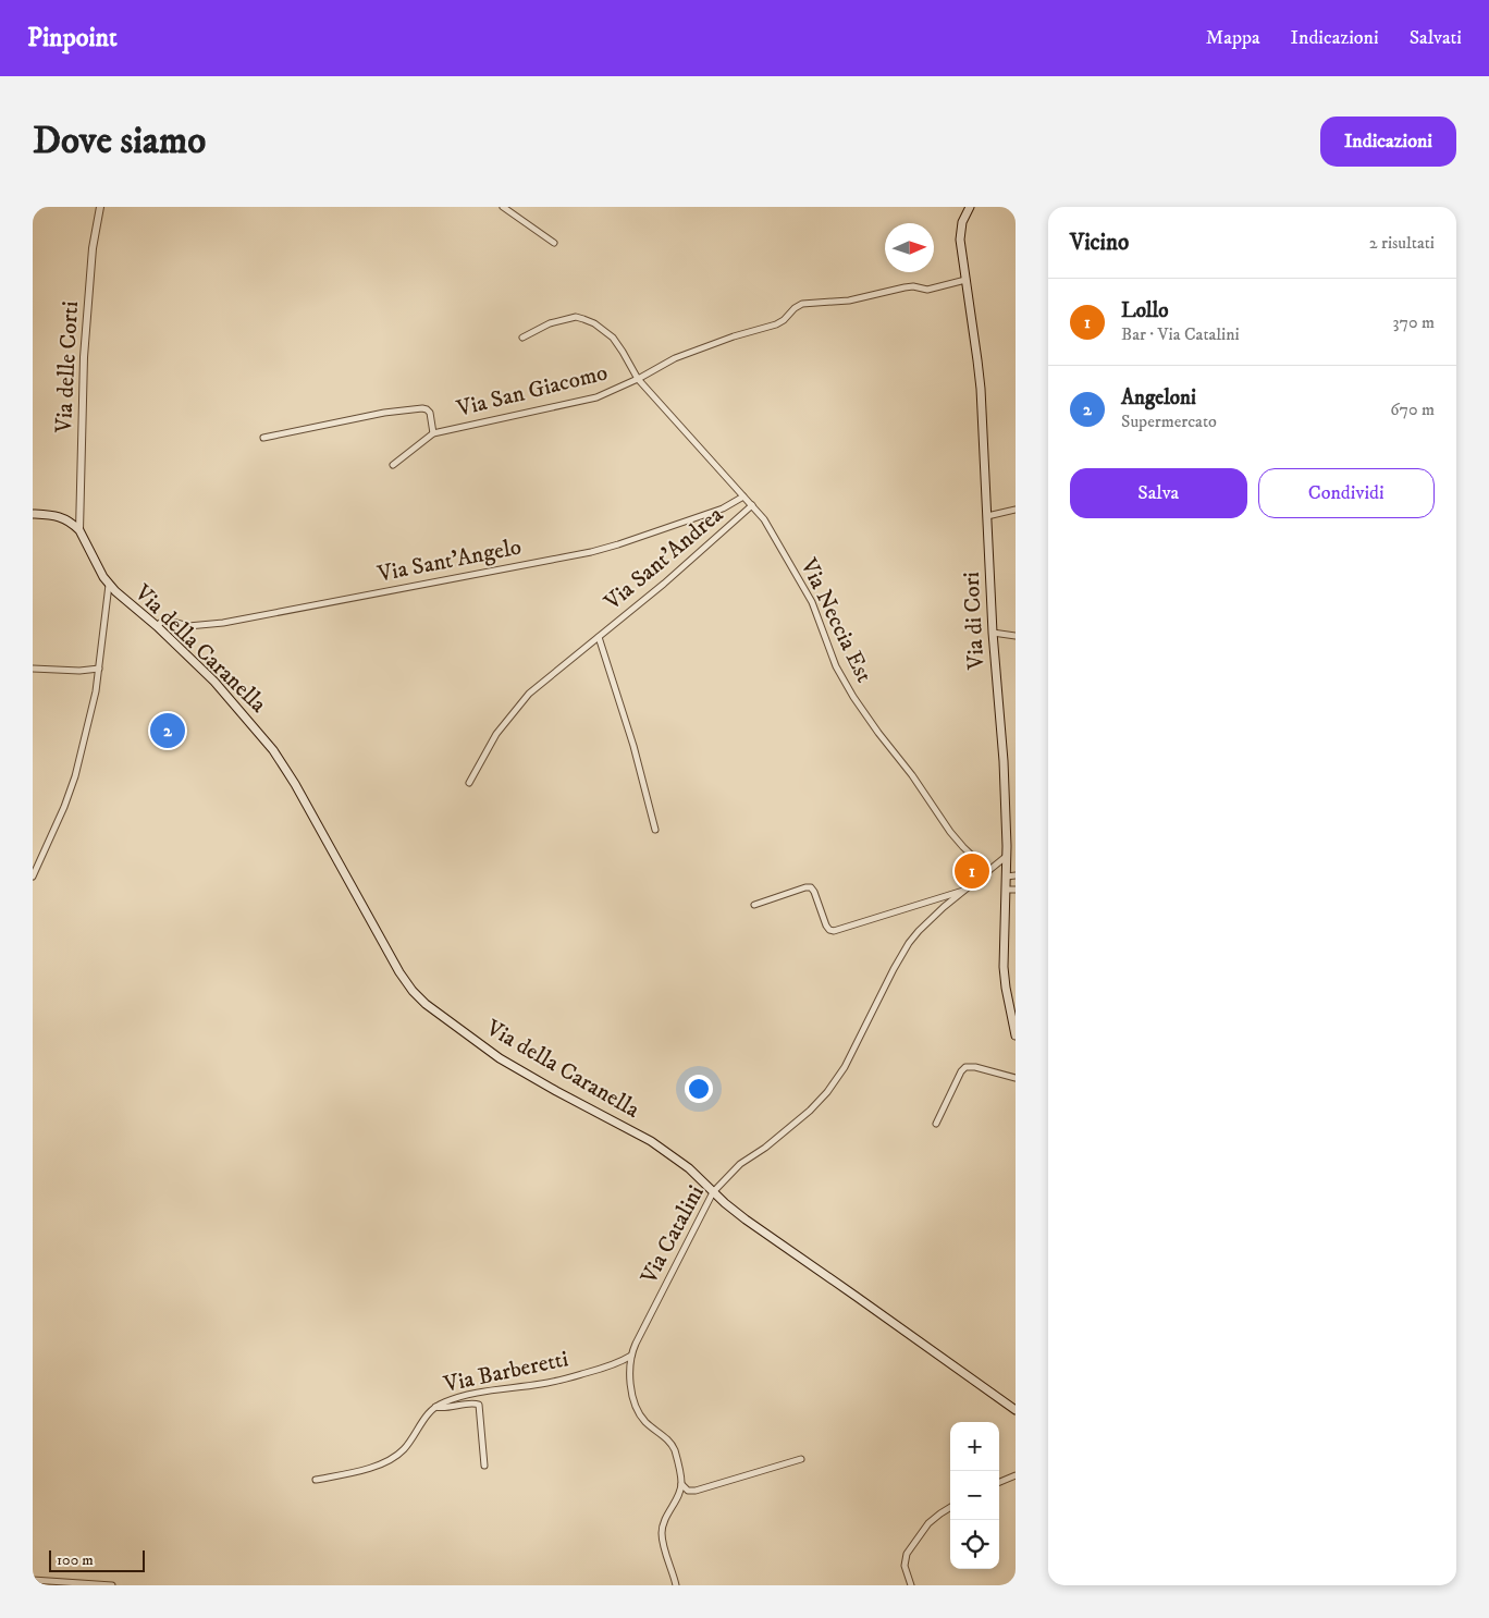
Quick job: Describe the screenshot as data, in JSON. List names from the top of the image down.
{
  "streets": {
    "main road": ["Via di Cori", "Via della Caranella"],
    "street": [
      "Via delle Corti",
      "Via San Giacomo",
      "Via Sant'Andrea",
      "Via Sant'Angelo",
      "Via Neccia Est",
      "Via Catalini",
      "Via Barberetti"
    ]
  },
  "crossings": [
    ["Via delle Corti", "Via della Caranella"],
    ["Via San Giacomo", "Via Neccia Est"],
    ["Via San Giacomo", "Via di Cori"],
    ["Via Sant'Andrea", "Via Neccia Est"],
    ["Via Sant'Angelo", "Via Neccia Est"],
    ["Via Sant'Angelo", "Via della Caranella"],
    ["Via Neccia Est", "Via Catalini"],
    ["Via di Cori", "Via Catalini"],
    ["Via della Caranella", "Via Catalini"],
    ["Via Catalini", "Via Barberetti"]
  ],
  "scale_bar": "100 m",
  "north": "right",
  "page": {
    "header": "Pinpoint",
    "nav": ["Mappa", "Indicazioni", "Salvati"],
    "buttons": [
      "Indicazioni",
      ["Salva", "Condividi"]
    ],
    "title": "Dove siamo",
    "heading": ["Vicino", "2 risultati"],
    "list": [
      {
        "mark": "1",
        "name": "Lollo",
        "note": "Bar · Via Catalini",
        "value": "370 m"
      },
      {
        "mark": "2",
        "name": "Angeloni",
        "note": "Supermercato",
        "value": "670 m"
      }
    ],
    "pins": ["2", "1"],
    "map_buttons": ["+", "−"],
    "scale": "100 m"
  }
}
